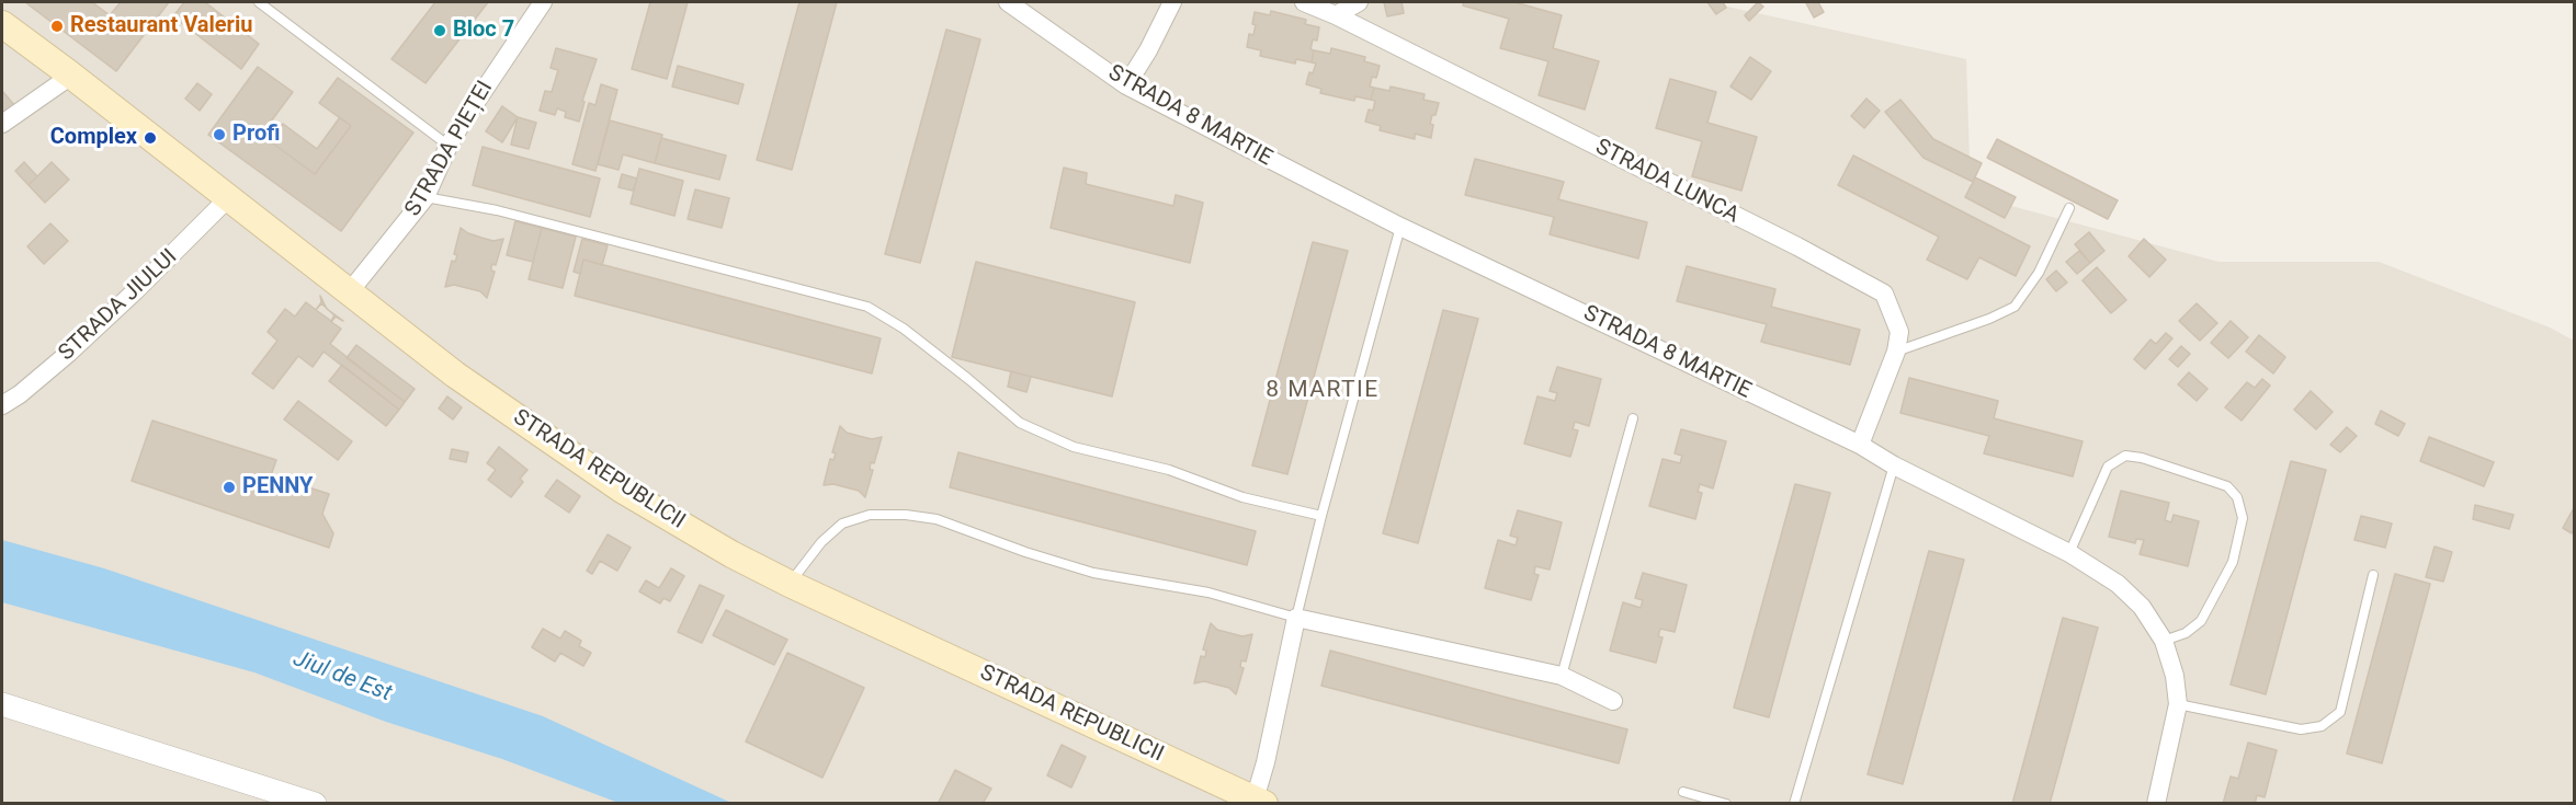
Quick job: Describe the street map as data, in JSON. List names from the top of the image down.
{
  "streets": {
    "main road": ["STRADA REPUBLICII"],
    "street": [
      "STRADA 8 MARTIE",
      "STRADA PIEȚEI",
      "STRADA LUNCA",
      "STRADA JIULUI"
    ]
  },
  "crossings": [
    ["STRADA 8 MARTIE", "STRADA LUNCA"],
    ["STRADA PIEȚEI", "STRADA REPUBLICII"],
    ["STRADA JIULUI", "STRADA REPUBLICII"]
  ],
  "districts": ["8 MARTIE"],
  "water": ["Jiul de Est"],
  "places": [
    "Restaurant Valeriu",
    "Bloc 7",
    "Profi",
    "Complex",
    "PENNY"
  ]
}
